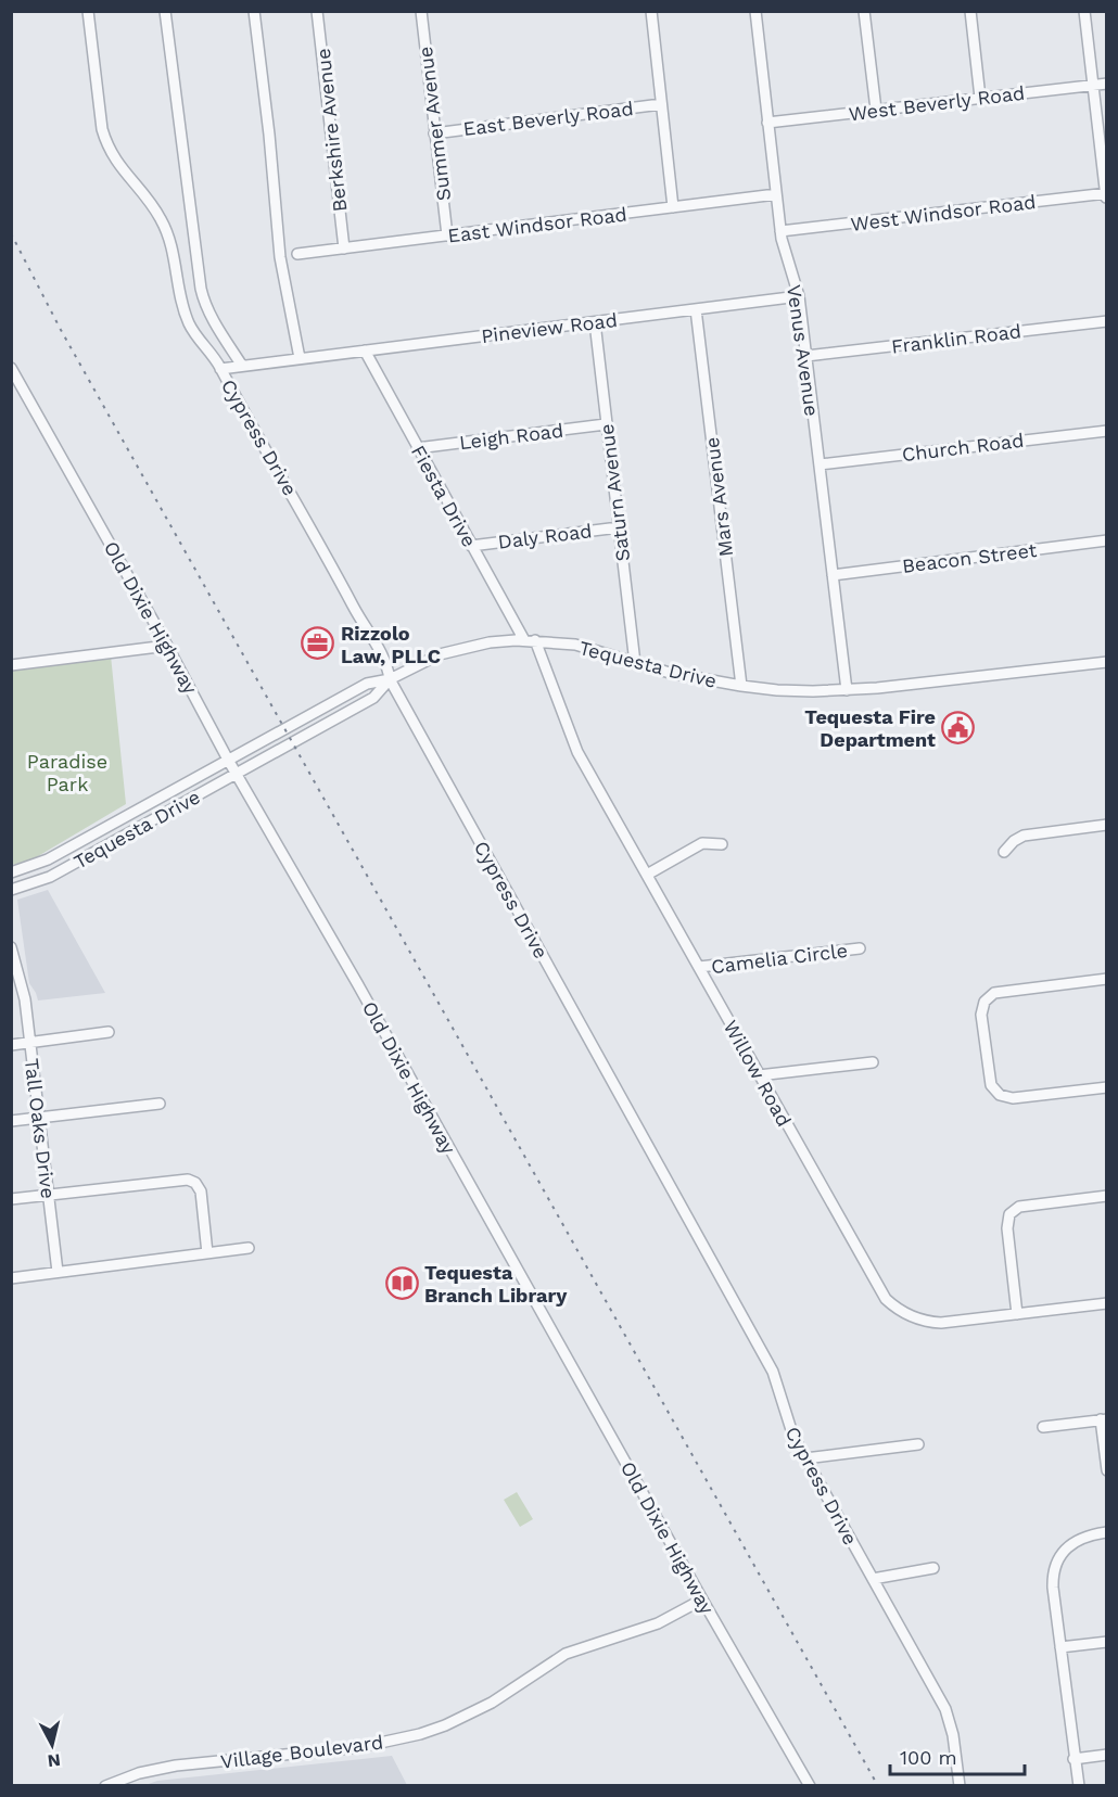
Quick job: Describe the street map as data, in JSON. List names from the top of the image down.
{
  "streets": {
    "street": [
      "West Beverly Road",
      "East Beverly Road",
      "Summer Avenue",
      "Berkshire Avenue",
      "West Windsor Road",
      "East Windsor Road",
      "Pineview Road",
      "Franklin Road",
      "Venus Avenue",
      "Leigh Road",
      "Cypress Drive",
      "Church Road",
      "Saturn Avenue",
      "Fiesta Drive",
      "Mars Avenue",
      "Daly Road",
      "Beacon Street",
      "Old Dixie Highway",
      "Tequesta Drive",
      "Camelia Circle",
      "Willow Road",
      "Tall Oaks Drive",
      "Village Boulevard"
    ]
  },
  "crossings": [
    ["West Beverly Road", "Venus Avenue"],
    ["East Beverly Road", "Summer Avenue"],
    ["Summer Avenue", "East Windsor Road"],
    ["Berkshire Avenue", "East Windsor Road"],
    ["West Windsor Road", "Venus Avenue"],
    ["East Windsor Road", "Venus Avenue"],
    ["Pineview Road", "Venus Avenue"],
    ["Pineview Road", "Cypress Drive"],
    ["Pineview Road", "Saturn Avenue"],
    ["Pineview Road", "Fiesta Drive"],
    ["Pineview Road", "Mars Avenue"],
    ["Franklin Road", "Venus Avenue"],
    ["Venus Avenue", "Church Road"],
    ["Venus Avenue", "Beacon Street"],
    ["Venus Avenue", "Tequesta Drive"],
    ["Leigh Road", "Saturn Avenue"],
    ["Leigh Road", "Fiesta Drive"],
    ["Cypress Drive", "Tequesta Drive"],
    ["Saturn Avenue", "Daly Road"],
    ["Saturn Avenue", "Tequesta Drive"],
    ["Fiesta Drive", "Daly Road"],
    ["Fiesta Drive", "Tequesta Drive"],
    ["Fiesta Drive", "Willow Road"],
    ["Mars Avenue", "Tequesta Drive"],
    ["Old Dixie Highway", "Tequesta Drive"],
    ["Old Dixie Highway", "Village Boulevard"],
    ["Tequesta Drive", "Willow Road"],
    ["Camelia Circle", "Willow Road"]
  ],
  "parks": ["Paradise Park"],
  "places": {
    "office": ["Rizzolo Law, PLLC"],
    "public building": ["Tequesta Fire Department"],
    "library": ["Tequesta Branch Library"]
  },
  "scale_bar": "100 m",
  "north": "bottom"
}
